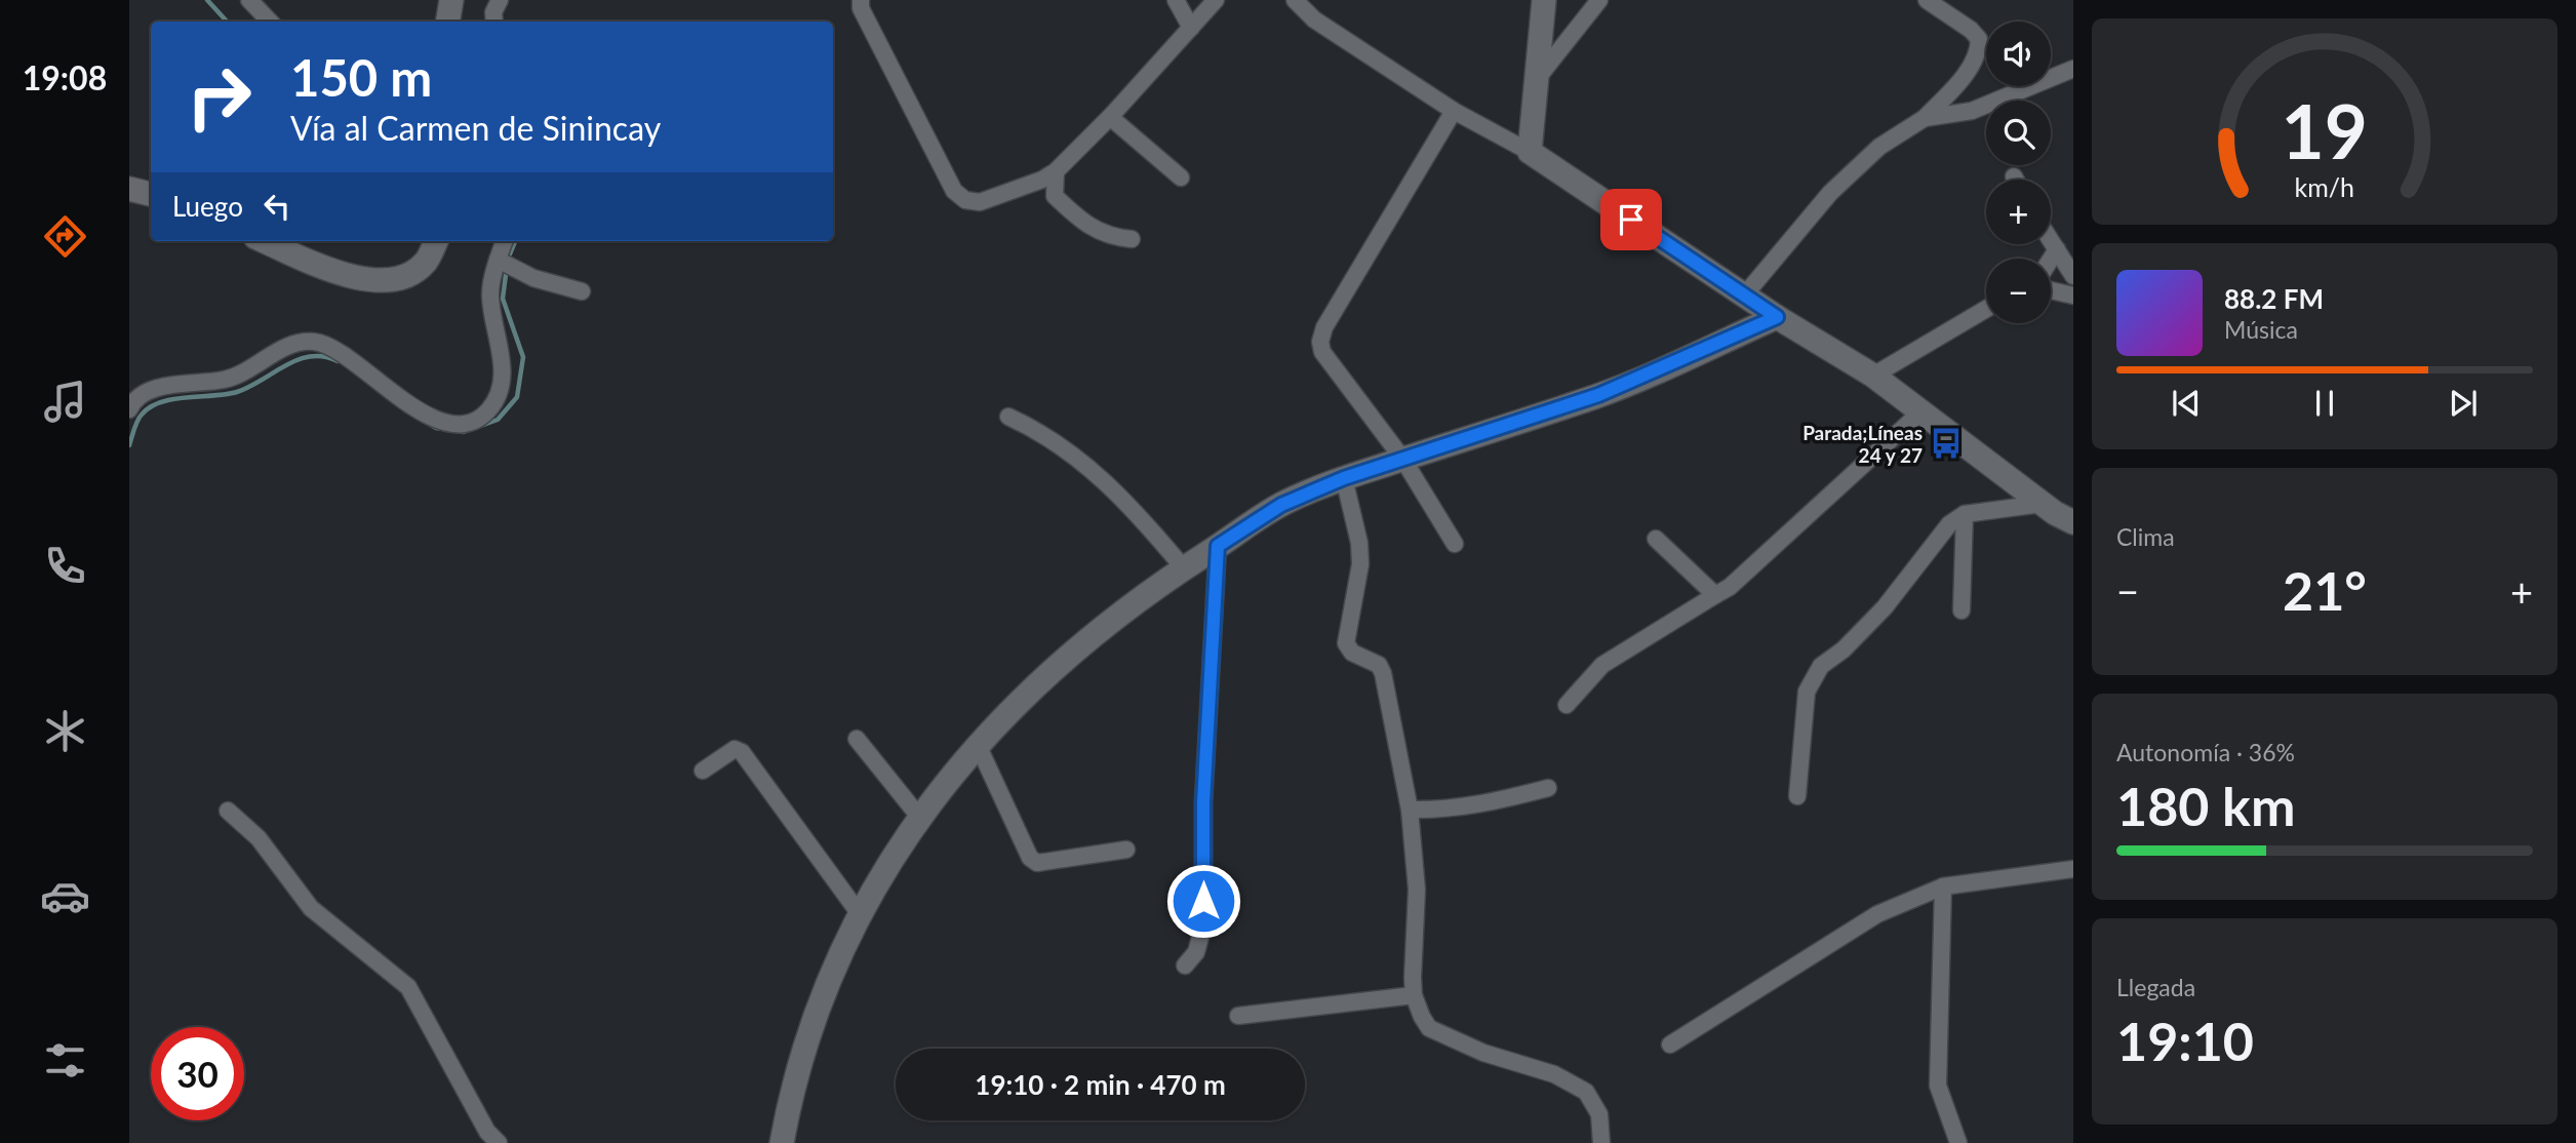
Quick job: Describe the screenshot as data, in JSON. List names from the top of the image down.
{
  "places": {
    "bus stop": ["Parada;Líneas 24 y 27"]
  },
  "page": {
    "tabs": "19:08",
    "map_buttons": ["+", "−"],
    "turn": ["150 m", "Vía al Carmen de Sinincay"],
    "then": "Luego",
    "song": ["88.2 FM", "Música"],
    "tile": [
      "Clima",
      ["Autonomía · 36%", "180 km"],
      ["Llegada", "19:10"]
    ],
    "heat": ["−", "21°", "+"],
    "limit": "30",
    "trip": "19:10 · 2 min · 470 m",
    "gauge": ["19", "km/h"]
  }
}
